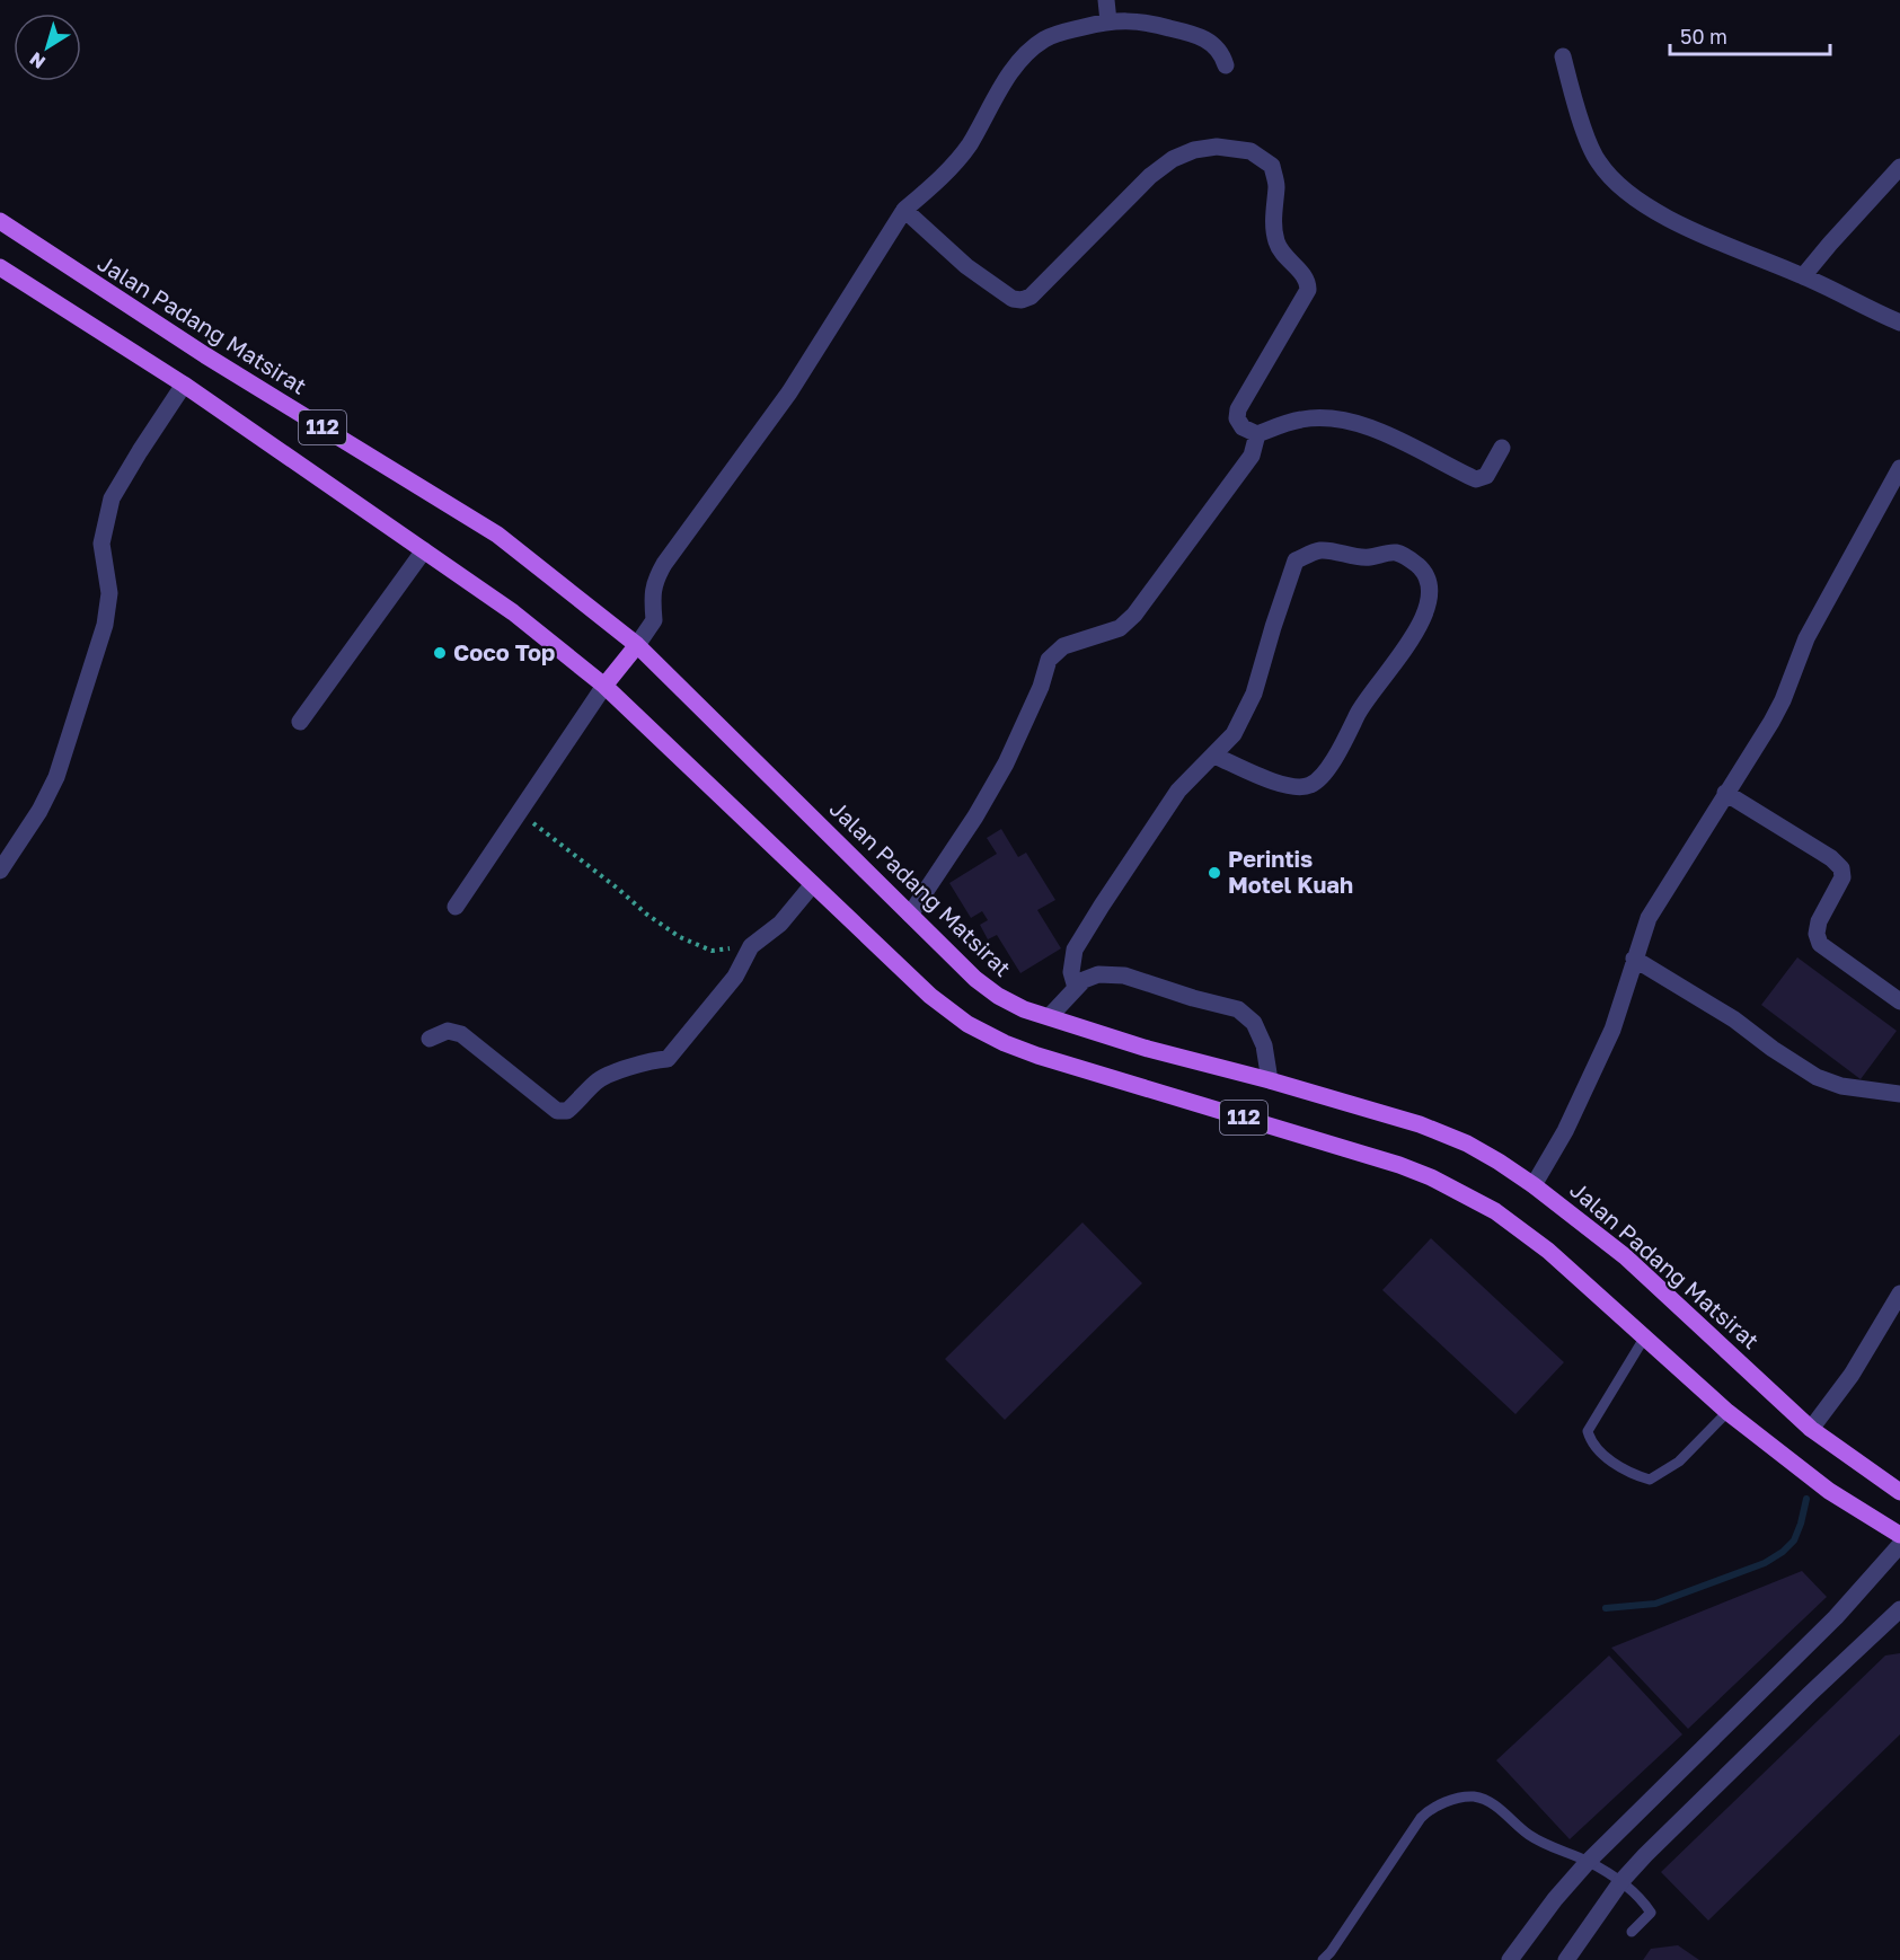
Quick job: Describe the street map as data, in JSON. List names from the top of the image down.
{
  "streets": {
    "main road": ["Jalan Padang Matsirat", "112"]
  },
  "places": ["Coco Top", "Perintis Motel Kuah"],
  "scale_bar": "50 m",
  "north": "bottom left"
}
